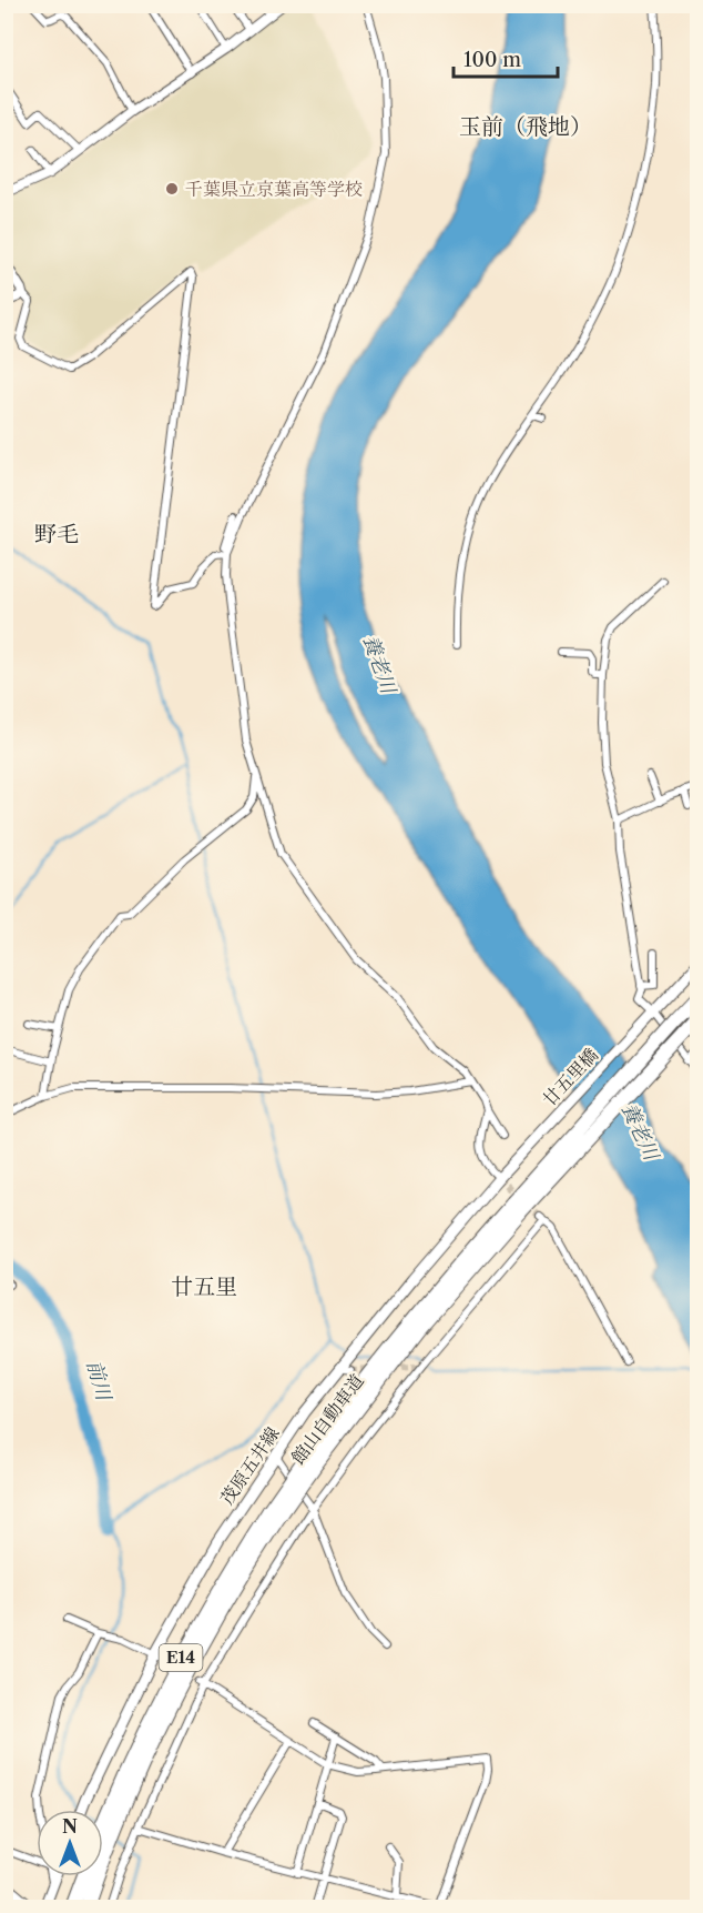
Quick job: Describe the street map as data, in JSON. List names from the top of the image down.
{
  "streets": {
    "highway": ["館山自動車道", "E14"],
    "main road": ["廿五里橋", "茂原五井線"]
  },
  "crossings": [
    ["廿五里橋", "茂原五井線"]
  ],
  "districts": ["玉前（飛地）", "野毛", "廿五里"],
  "water": ["養老川", "前川"],
  "places": ["千葉県立京葉高等学校"],
  "scale_bar": "100 m",
  "north": "top"
}
